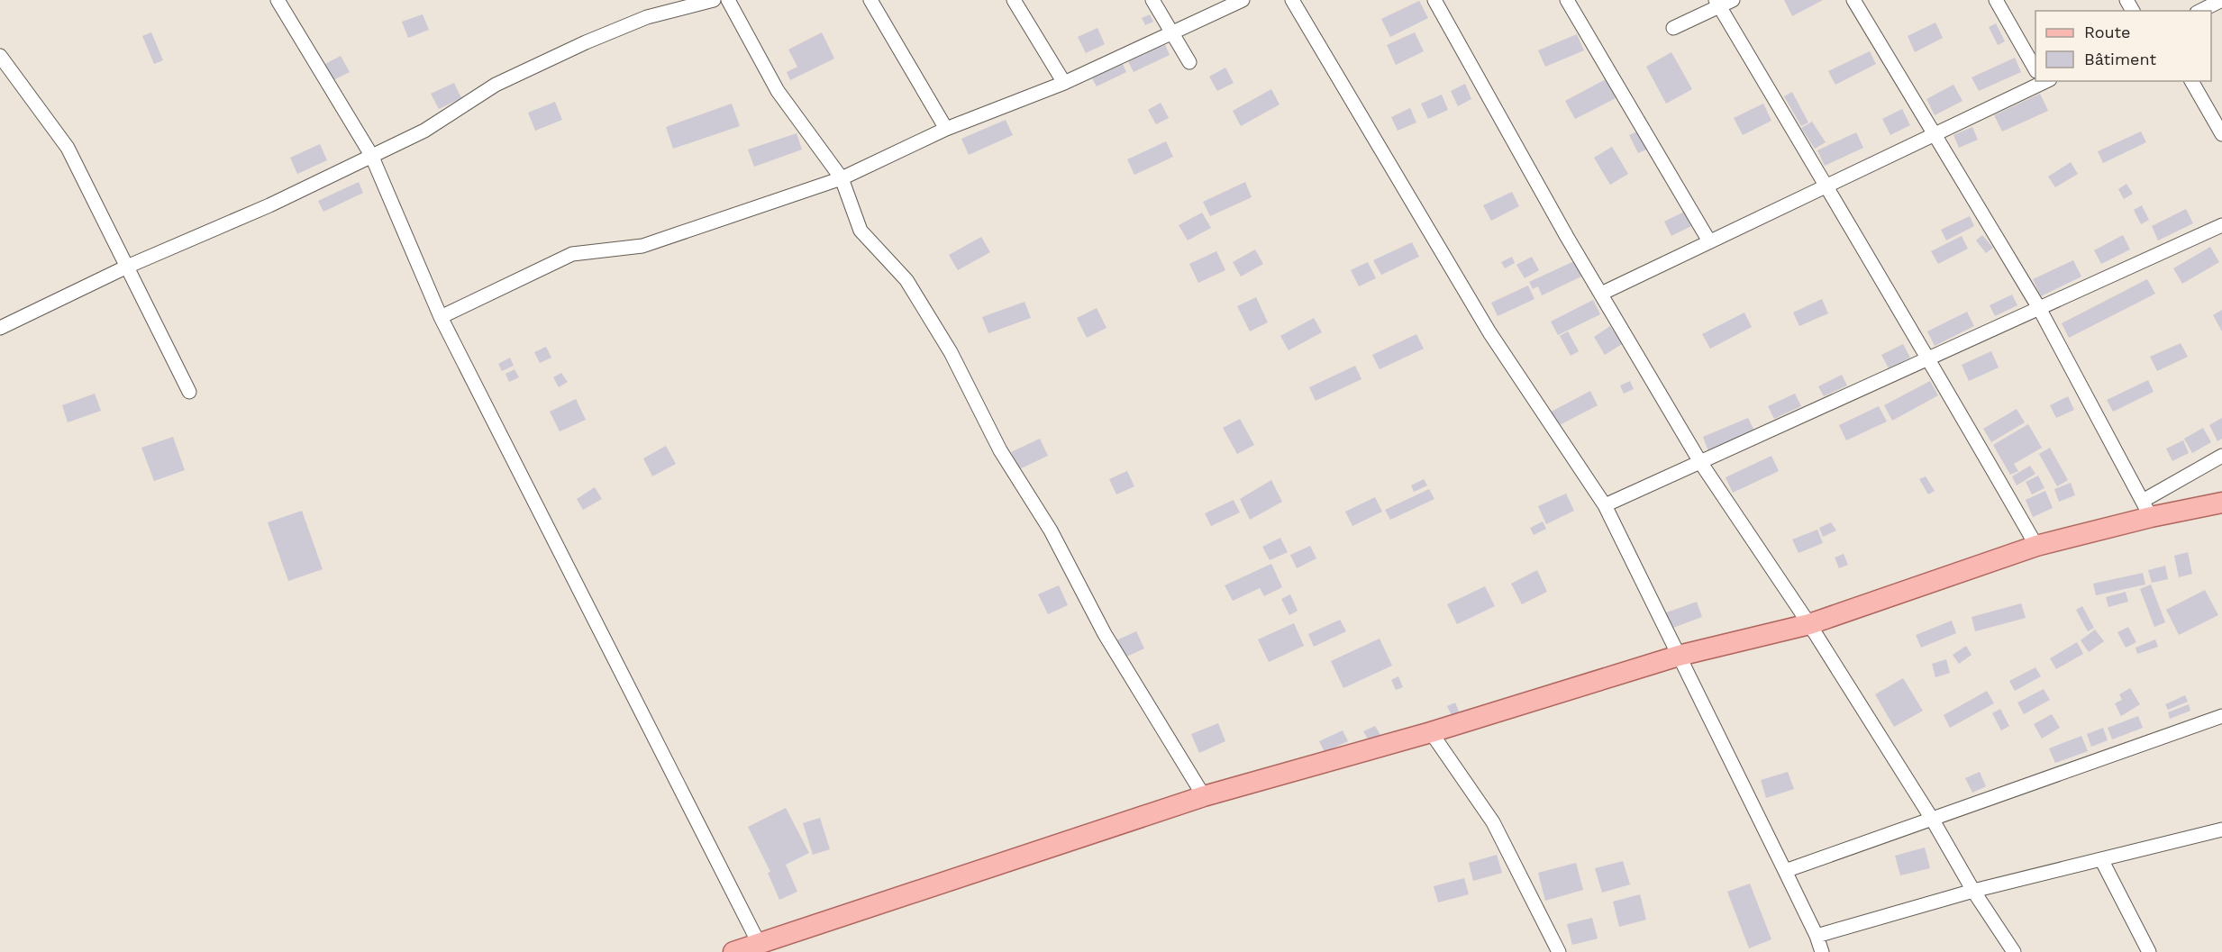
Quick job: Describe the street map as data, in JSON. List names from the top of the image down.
{
  "legend": ["Route", "Bâtiment"]
}
